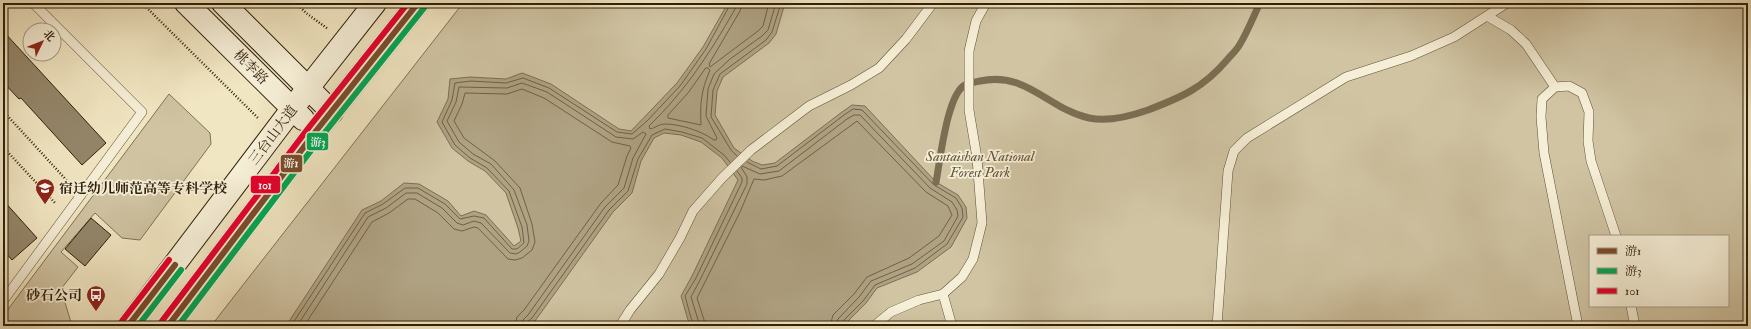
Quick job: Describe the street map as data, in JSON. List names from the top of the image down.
{
  "streets": {
    "main road": ["桃李路", "三台山大道"]
  },
  "crossings": [
    ["桃李路", "三台山大道"]
  ],
  "parks": ["Santaishan National Forest Park"],
  "places": {
    "school or university": ["宿迁幼儿师范高等专科学校"],
    "bus stop": ["砂石公司"]
  },
  "lines": ["transit line 游1", "transit line 101", "transit line 游3"],
  "legend": ["游1", "游3", "101"],
  "north": "top right"
}
